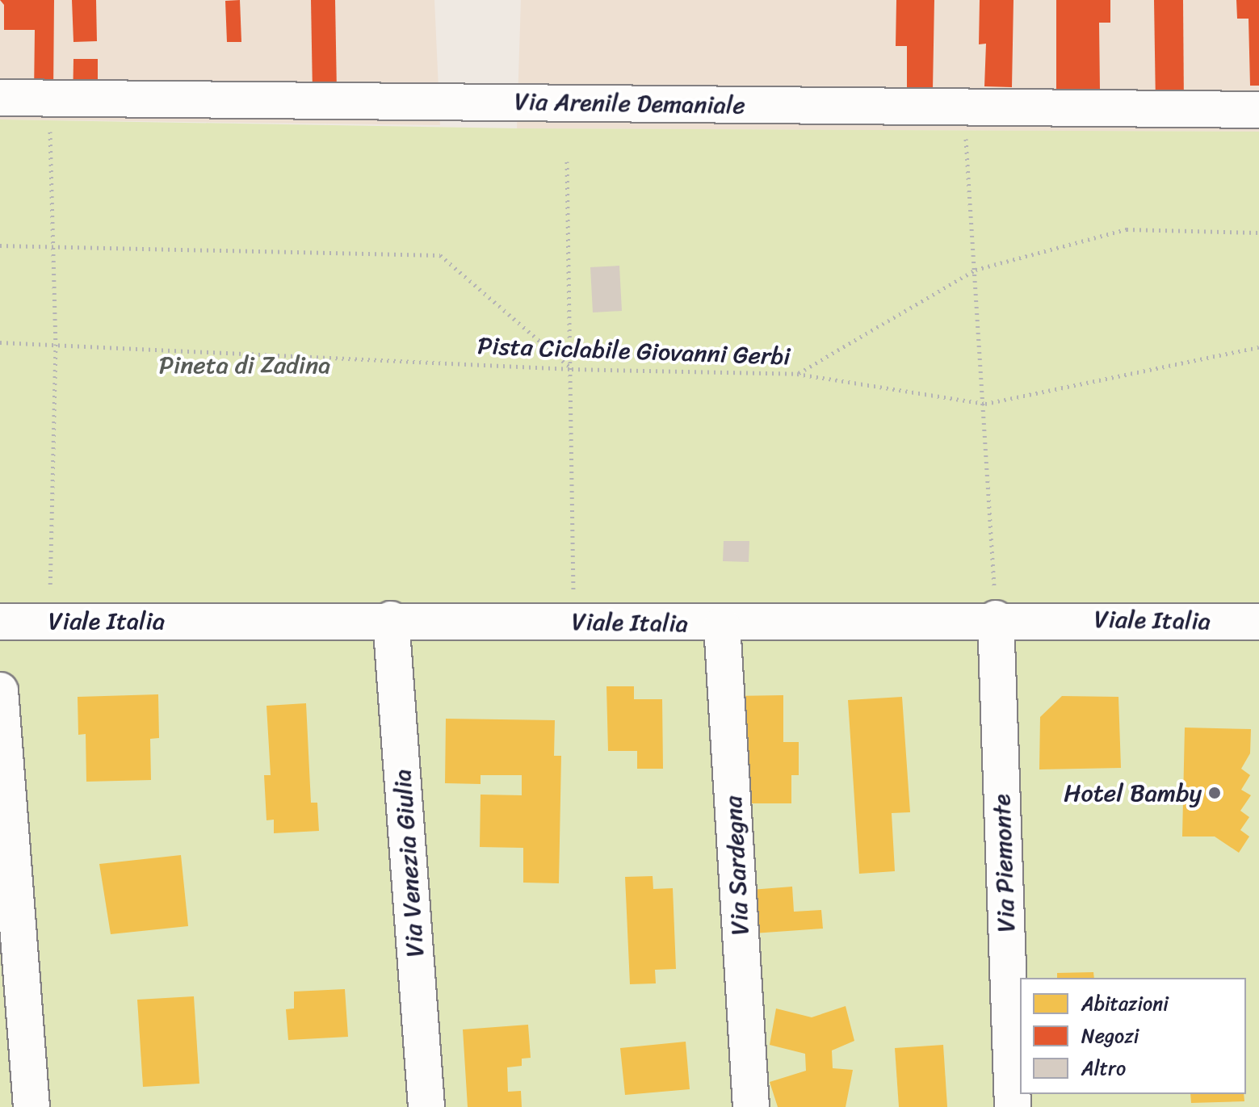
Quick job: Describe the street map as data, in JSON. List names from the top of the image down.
{
  "streets": {
    "street": [
      "Via Arenile Demaniale",
      "Viale Italia",
      "Via Venezia Giulia",
      "Via Piemonte",
      "Via Sardegna"
    ],
    "path": ["Pista Ciclabile Giovanni Gerbi"]
  },
  "crossings": [
    ["Viale Italia", "Via Venezia Giulia"],
    ["Viale Italia", "Via Piemonte"],
    ["Viale Italia", "Via Sardegna"]
  ],
  "parks": ["Pineta di Zadina"],
  "places": ["Hotel Bamby"],
  "legend": ["Abitazioni", "Negozi", "Altro"]
}
